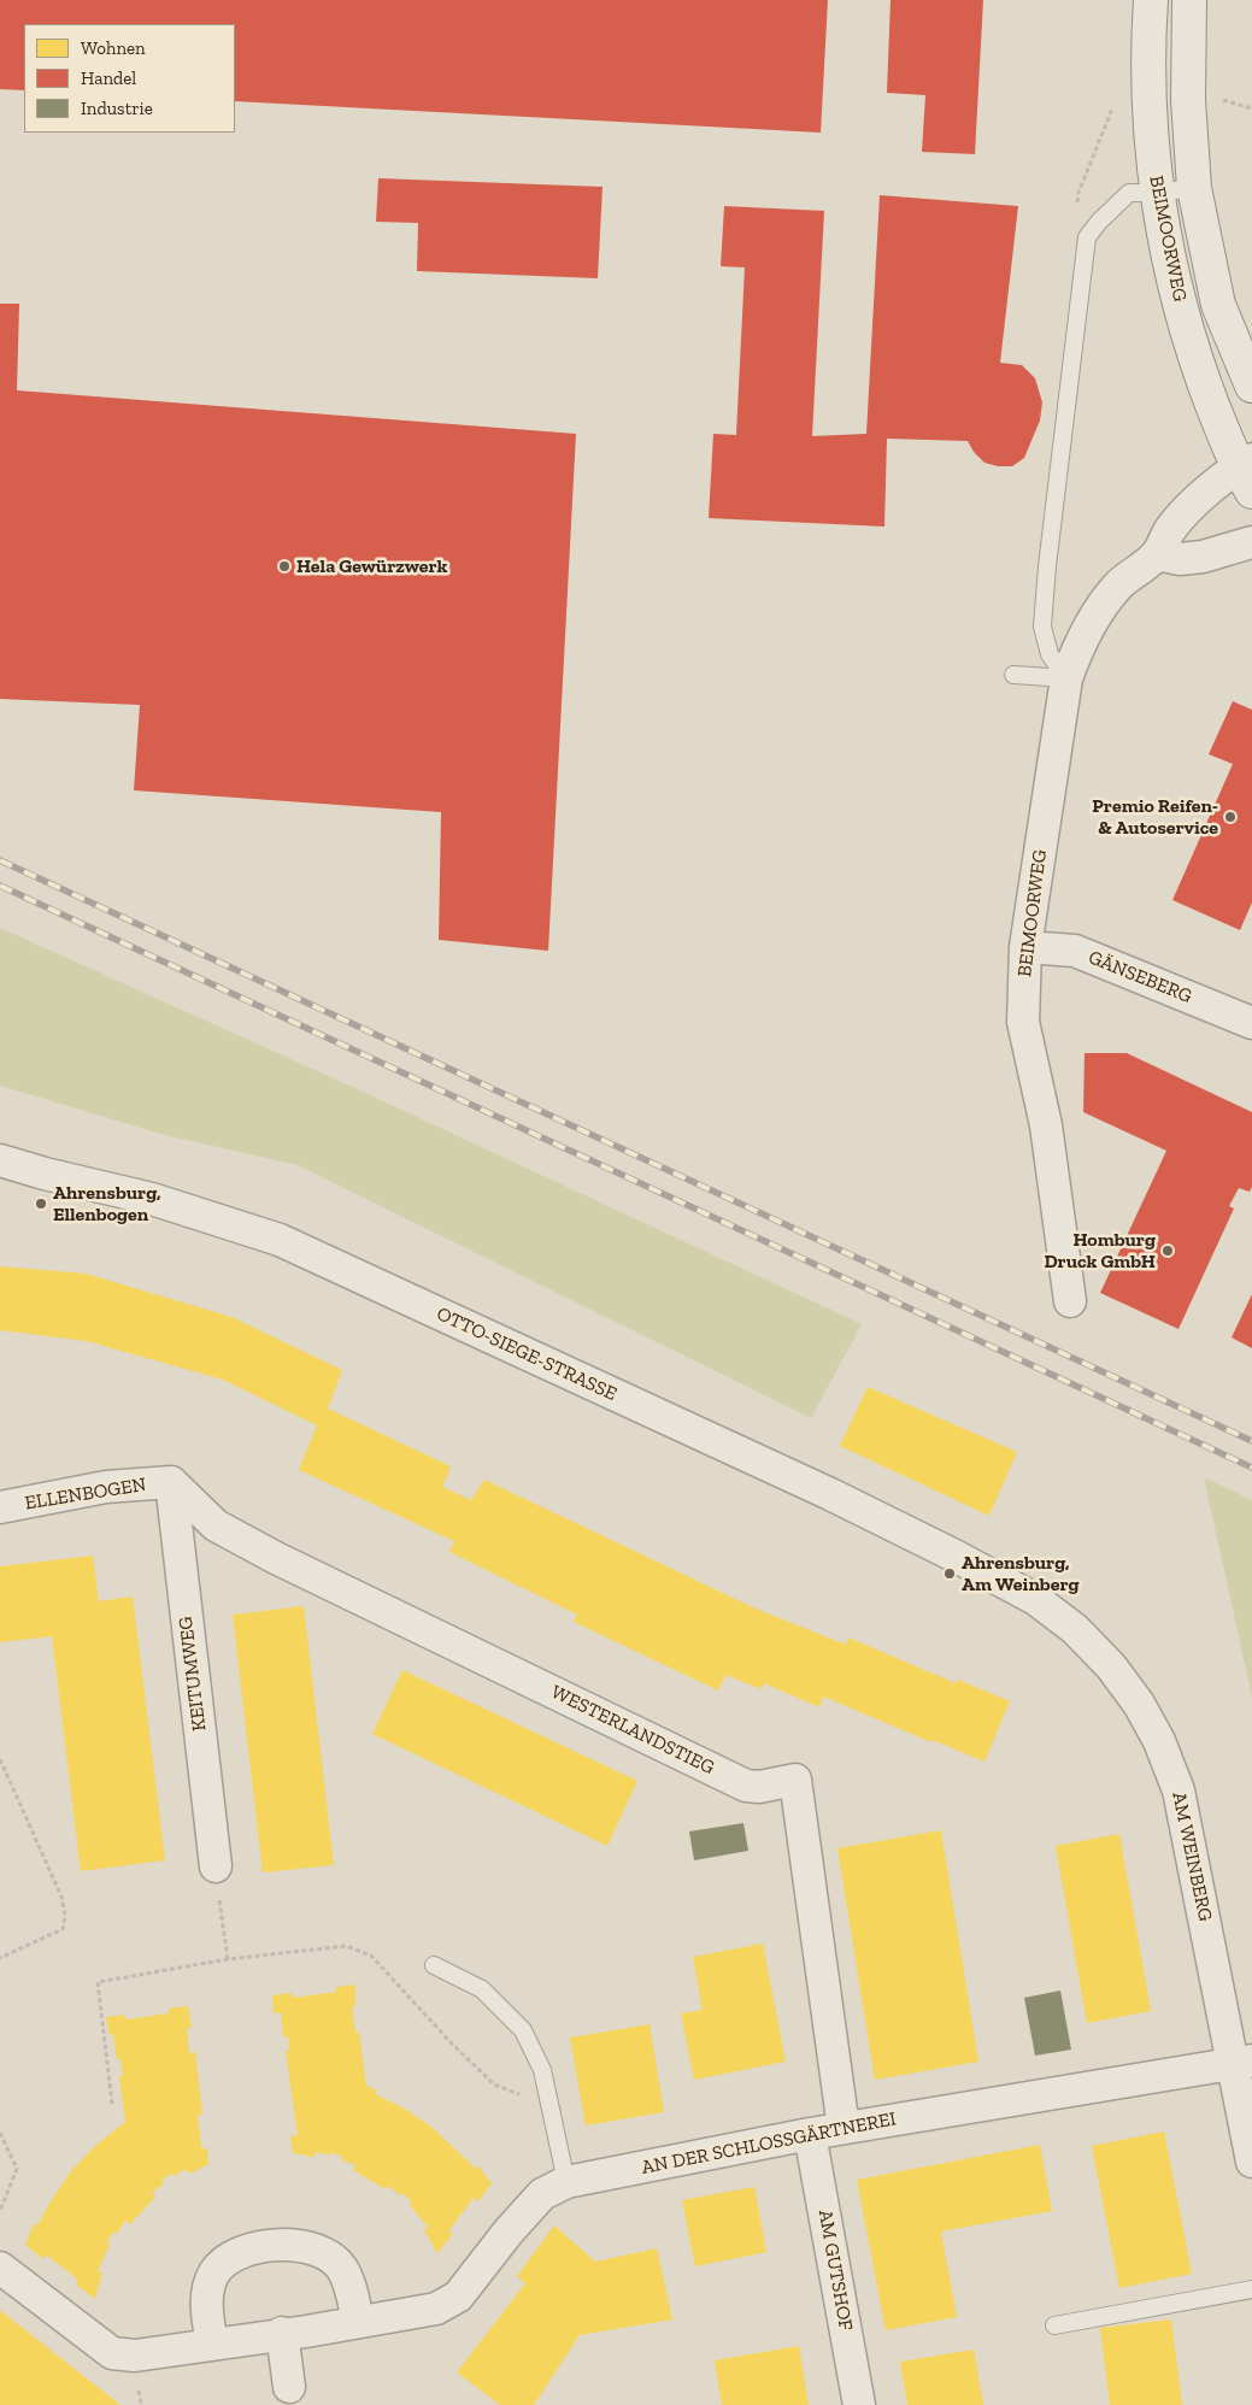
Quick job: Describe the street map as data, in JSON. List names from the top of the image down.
{
  "streets": {
    "main road": ["BEIMOORWEG"],
    "street": [
      "GÄNSEBERG",
      "OTTO-SIEGE-STRASSE",
      "ELLENBOGEN",
      "KEITUMWEG",
      "WESTERLANDSTIEG",
      "AM WEINBERG",
      "AN DER SCHLOSSGÄRTNEREI",
      "AM GUTSHOF"
    ]
  },
  "crossings": [
    ["BEIMOORWEG", "GÄNSEBERG"],
    ["OTTO-SIEGE-STRASSE", "AM WEINBERG"],
    ["ELLENBOGEN", "KEITUMWEG"],
    ["ELLENBOGEN", "WESTERLANDSTIEG"],
    ["KEITUMWEG", "WESTERLANDSTIEG"],
    ["WESTERLANDSTIEG", "AN DER SCHLOSSGÄRTNEREI"],
    ["AM WEINBERG", "AN DER SCHLOSSGÄRTNEREI"],
    ["AN DER SCHLOSSGÄRTNEREI", "AM GUTSHOF"]
  ],
  "places": [
    "Hela Gewürzwerk",
    "Premio Reifen- & Autoservice",
    "Ahrensburg, Ellenbogen",
    "Homburg Druck GmbH",
    "Ahrensburg, Am Weinberg"
  ],
  "legend": ["Wohnen", "Handel", "Industrie"]
}
